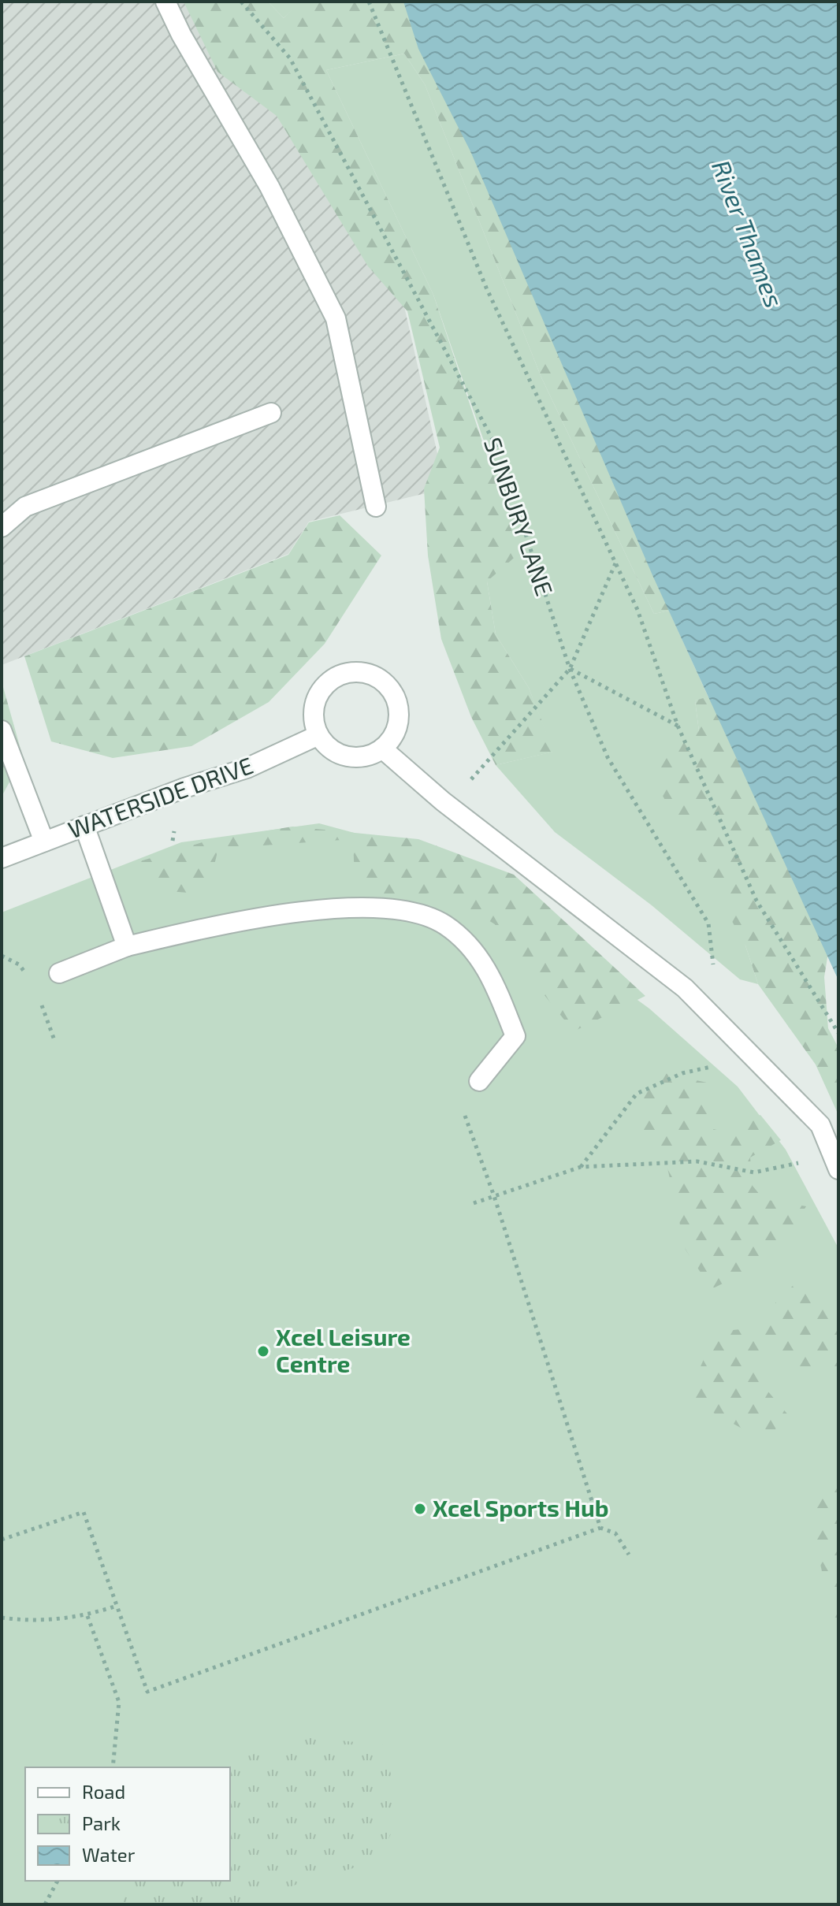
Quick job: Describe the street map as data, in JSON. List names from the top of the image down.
{
  "streets": {
    "street": ["WATERSIDE DRIVE"],
    "path": ["SUNBURY LANE"]
  },
  "water": ["River Thames"],
  "places": ["Xcel Leisure Centre", "Xcel Sports Hub"],
  "legend": ["Road", "Park", "Water"]
}
